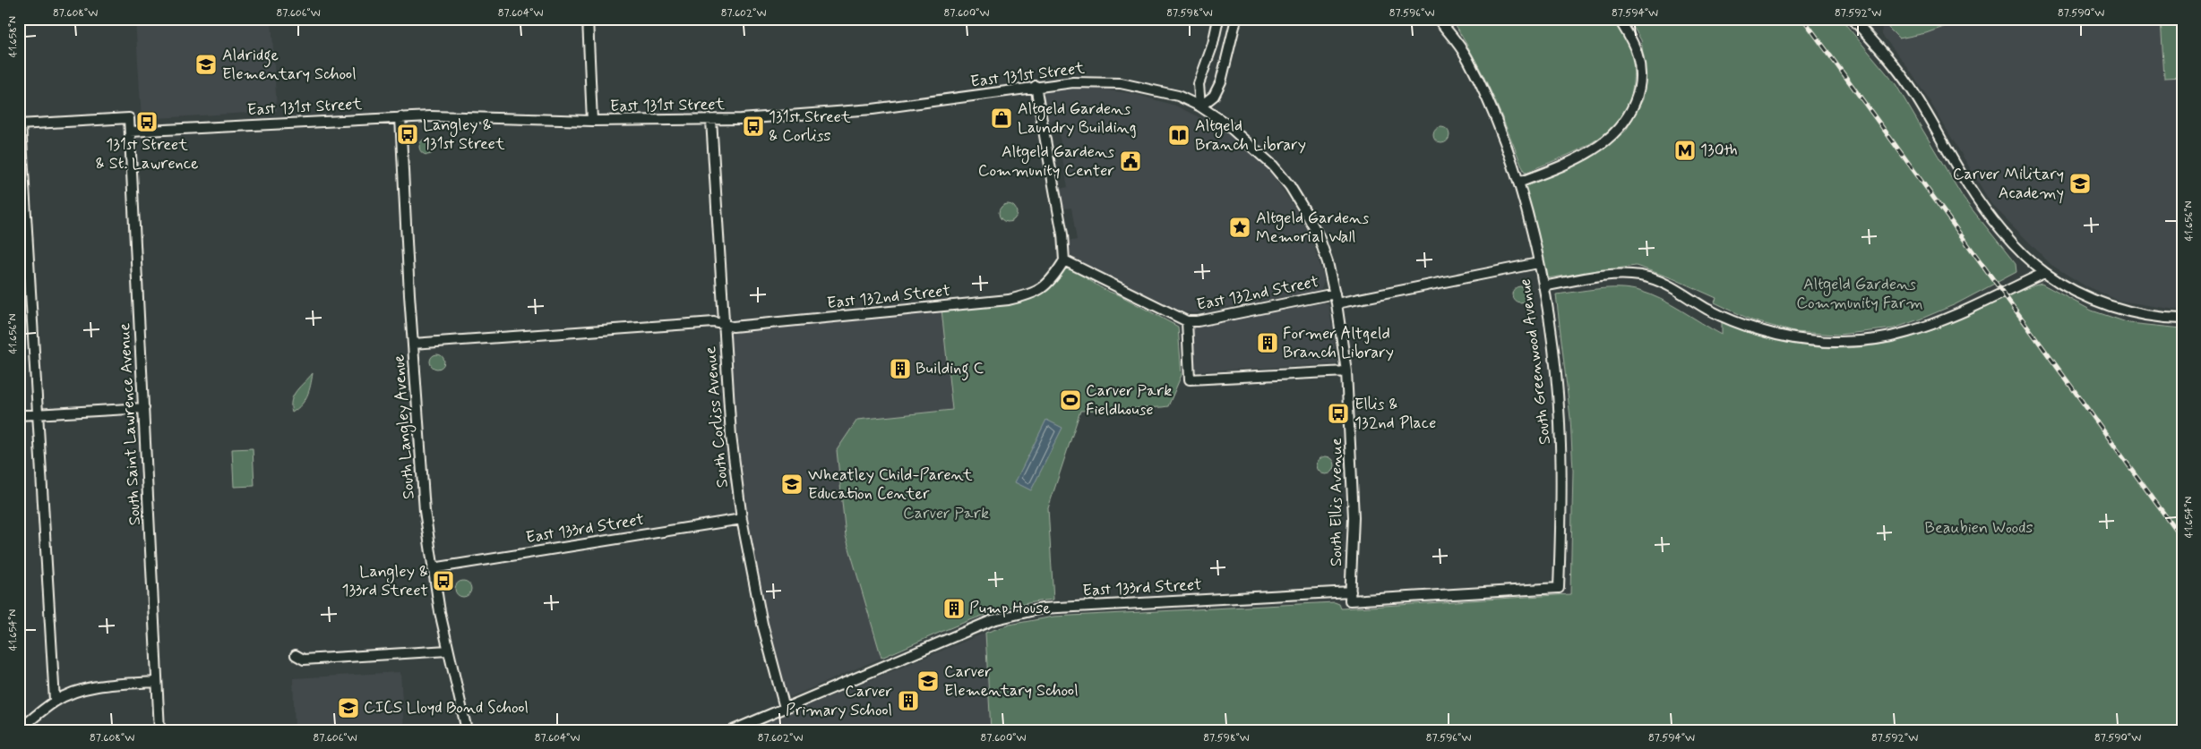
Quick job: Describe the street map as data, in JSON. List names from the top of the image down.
{
  "streets": {
    "street": [
      "East 131st Street",
      "East 132nd Street",
      "South Greenwood Avenue",
      "South Corliss Avenue",
      "South Saint Lawrence Avenue",
      "South Langley Avenue",
      "South Ellis Avenue",
      "East 133rd Street"
    ]
  },
  "crossings": [
    ["East 131st Street", "South Corliss Avenue"],
    ["East 131st Street", "South Saint Lawrence Avenue"],
    ["East 131st Street", "South Langley Avenue"],
    ["East 131st Street", "South Ellis Avenue"],
    ["East 132nd Street", "South Greenwood Avenue"],
    ["East 132nd Street", "South Corliss Avenue"],
    ["East 132nd Street", "South Langley Avenue"],
    ["East 132nd Street", "South Ellis Avenue"],
    ["South Greenwood Avenue", "East 133rd Street"],
    ["South Corliss Avenue", "East 133rd Street"],
    ["South Langley Avenue", "East 133rd Street"],
    ["South Ellis Avenue", "East 133rd Street"]
  ],
  "parks": ["Altgeld Gardens Community Farm", "Carver Park", "Beaubien Woods"],
  "places": {
    "school or university": [
      "Aldridge Elementary School",
      "Carver Military Academy",
      "Wheatley Child-Parent Education Center",
      "Carver Elementary School",
      "CICS Lloyd Bond School"
    ],
    "shop": ["Altgeld Gardens Laundry Building"],
    "bus stop": [
      "131st Street & St. Lawrence",
      "131st Street & Corliss",
      "Langley & 131st Street",
      "Ellis & 132nd Place",
      "Langley & 133rd Street"
    ],
    "library": ["Altgeld Branch Library"],
    "metro station": ["130th"],
    "public building": ["Altgeld Gardens Community Center"],
    "place": ["Altgeld Gardens Memorial Wall"],
    "building": [
      "Former Altgeld Branch Library",
      "Building C",
      "Pump House",
      "Carver Primary School"
    ],
    "sports": ["Carver Park Fieldhouse"]
  },
  "coordinates": [
    "87.608°W",
    "87.606°W",
    "87.604°W",
    "87.602°W",
    "87.600°W",
    "87.598°W",
    "87.596°W",
    "87.594°W",
    "87.592°W",
    "87.590°W",
    "41.658°N",
    "41.656°N",
    "41.654°N"
  ]
}
